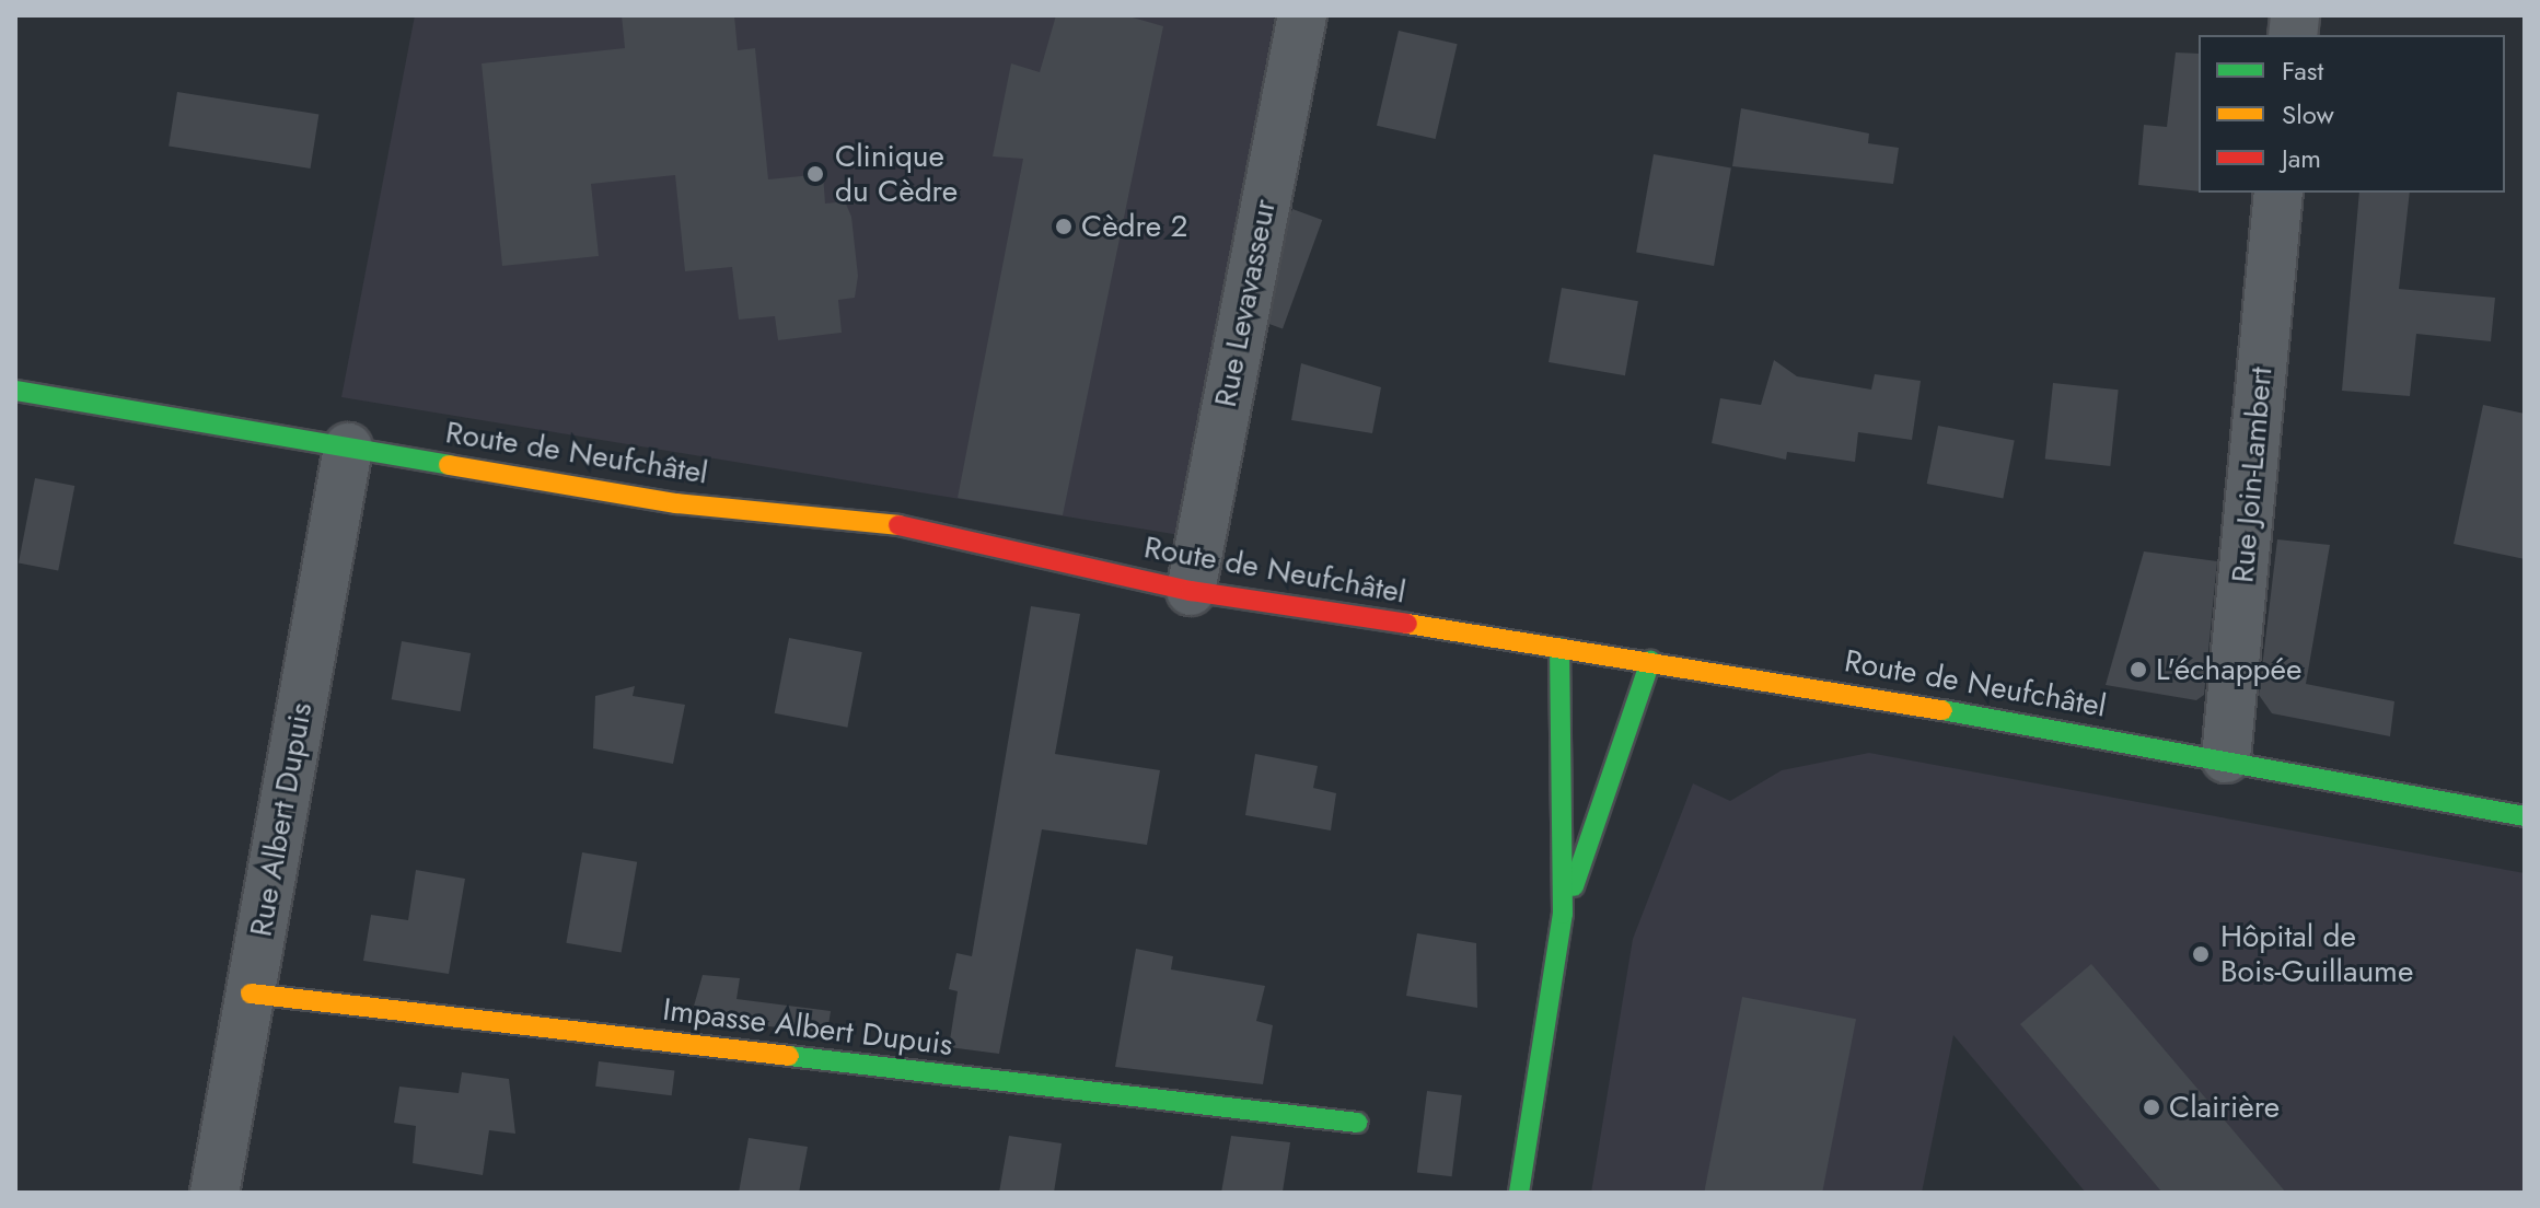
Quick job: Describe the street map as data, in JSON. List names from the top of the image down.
{
  "streets": {
    "main road": ["Route de Neufchâtel", "Impasse Albert Dupuis"],
    "street": ["Rue Levavasseur", "Rue Join-Lambert", "Rue Albert Dupuis"]
  },
  "crossings": [
    ["Rue Levavasseur", "Route de Neufchâtel"],
    ["Route de Neufchâtel", "Rue Join-Lambert"],
    ["Route de Neufchâtel", "Rue Albert Dupuis"],
    ["Rue Albert Dupuis", "Impasse Albert Dupuis"]
  ],
  "places": [
    "Clinique du Cèdre",
    "Cèdre 2",
    "L'échappée",
    "Hôpital de Bois-Guillaume",
    "Clairière"
  ],
  "legend": ["Fast", "Slow", "Jam"]
}
